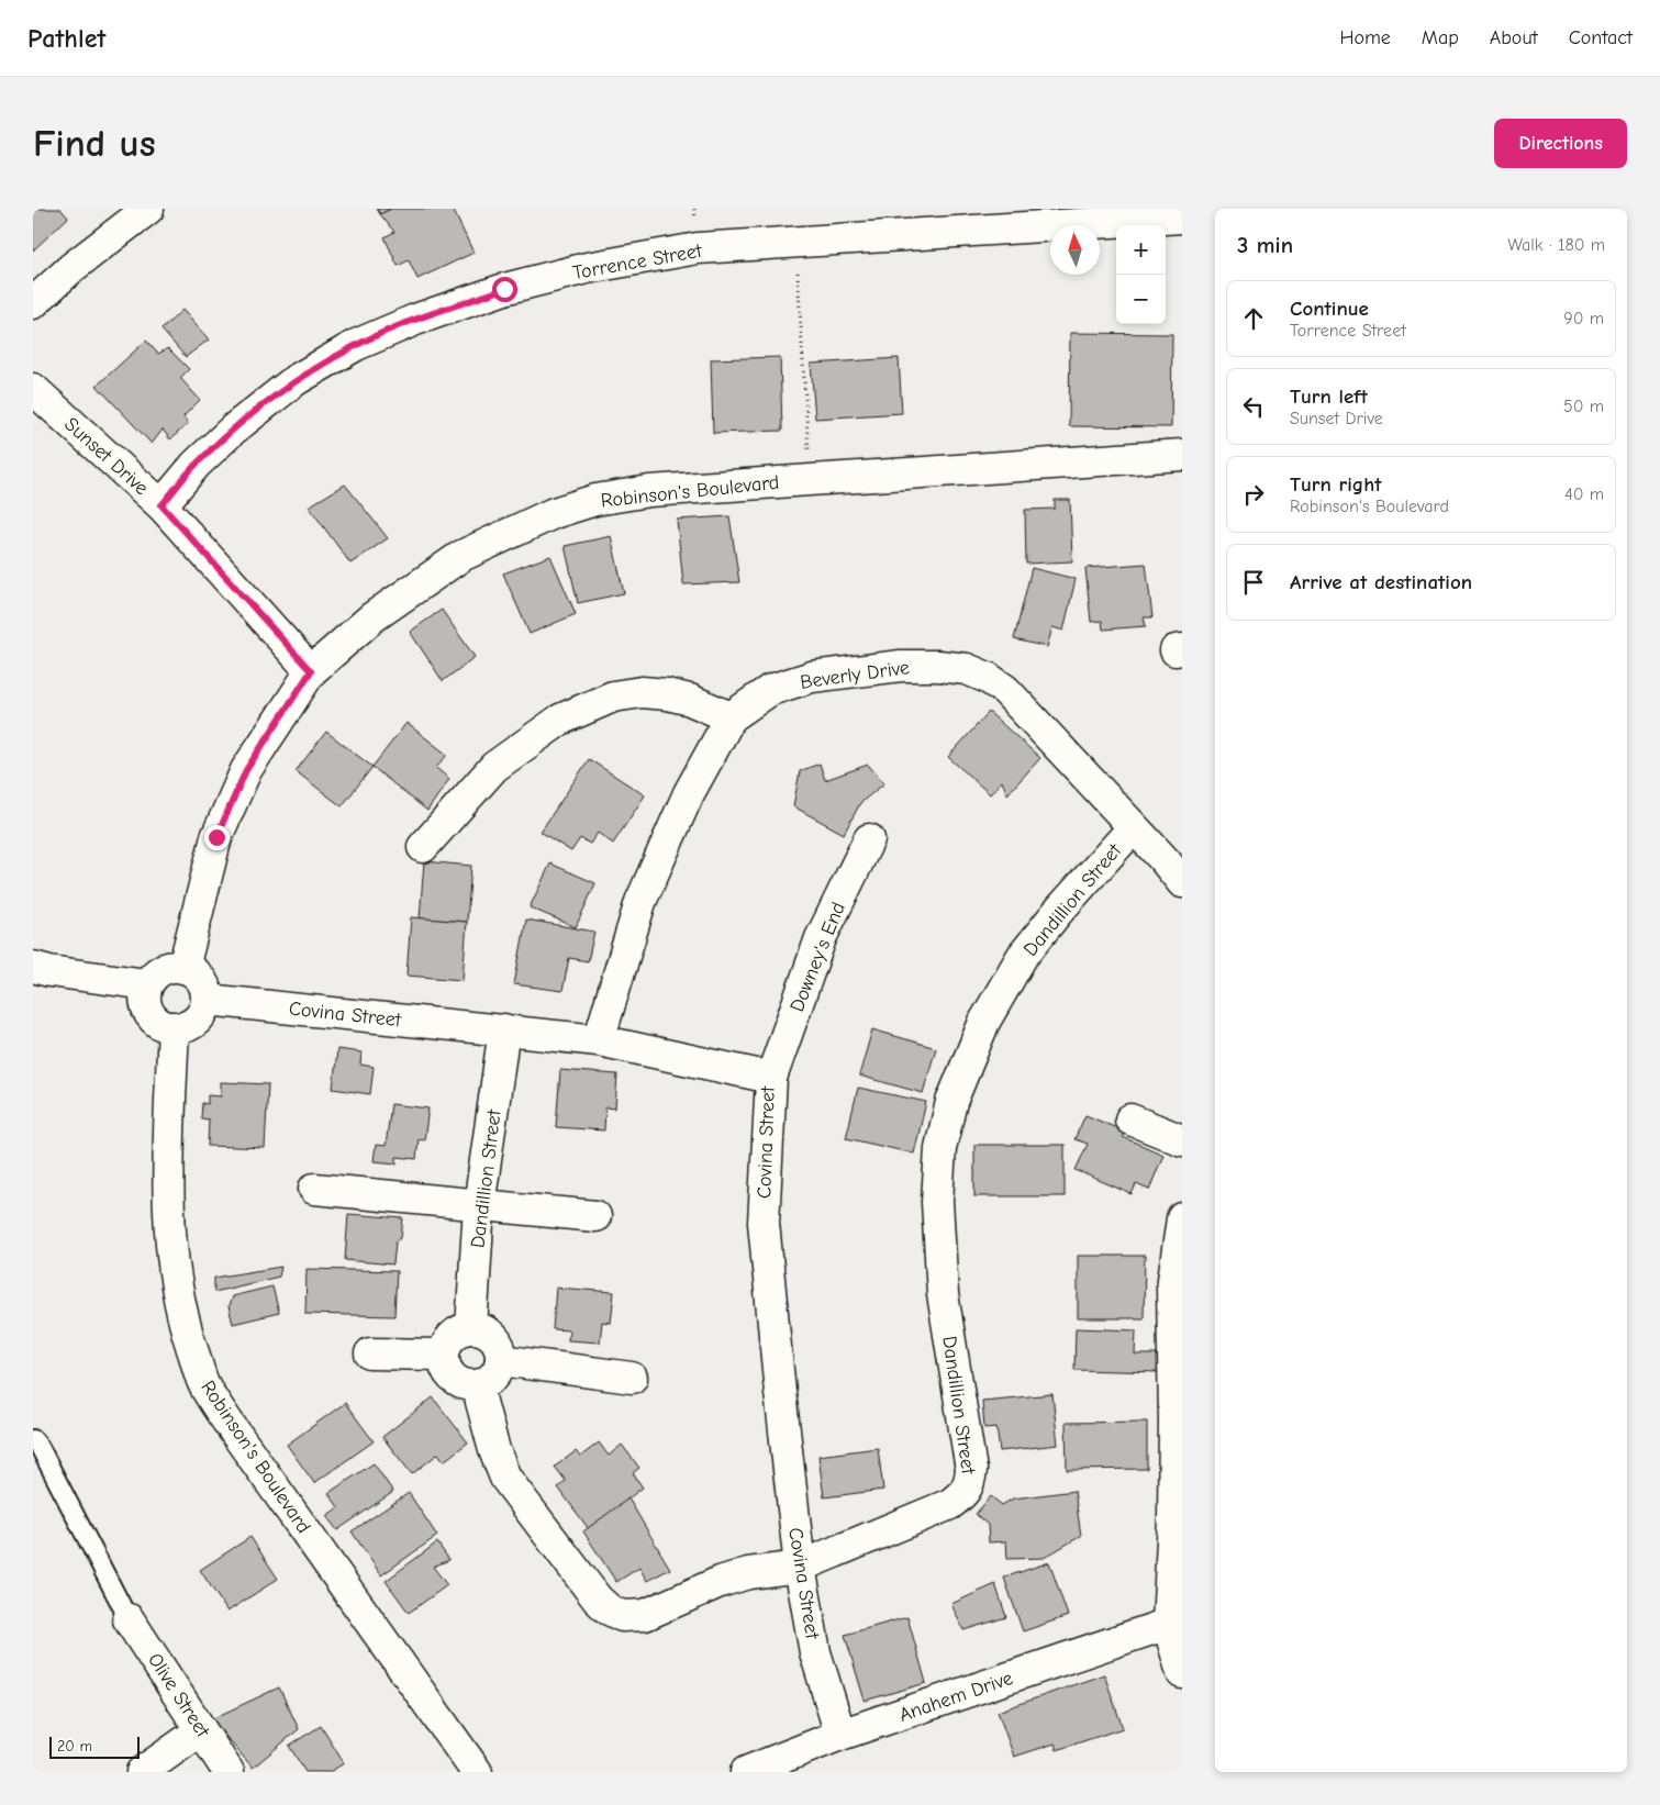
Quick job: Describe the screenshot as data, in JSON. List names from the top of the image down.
{
  "streets": {
    "street": [
      "Torrence Street",
      "Sunset Drive",
      "Robinson's Boulevard",
      "Beverly Drive",
      "Dandillion Street",
      "Downey's End",
      "Covina Street",
      "Olive Street",
      "Anahem Drive"
    ]
  },
  "crossings": [
    ["Torrence Street", "Sunset Drive"],
    ["Sunset Drive", "Robinson's Boulevard"],
    ["Robinson's Boulevard", "Covina Street"],
    ["Beverly Drive", "Dandillion Street"],
    ["Beverly Drive", "Covina Street"],
    ["Dandillion Street", "Covina Street"],
    ["Downey's End", "Covina Street"],
    ["Covina Street", "Anahem Drive"]
  ],
  "scale_bar": "20 m",
  "north": "top",
  "page": {
    "header": "Pathlet",
    "nav": [
      "Home",
      "Map",
      "About",
      "Contact"
    ],
    "buttons": "Directions",
    "title": "Find us",
    "heading": ["3 min", "Walk · 180 m"],
    "map_buttons": ["+", "−"],
    "list": [
      ["Continue", "Torrence Street", "90 m"],
      ["Turn left", "Sunset Drive", "50 m"],
      ["Turn right", "Robinson's Boulevard", "40 m"],
      "Arrive at destination"
    ],
    "scale": "20 m"
  }
}
